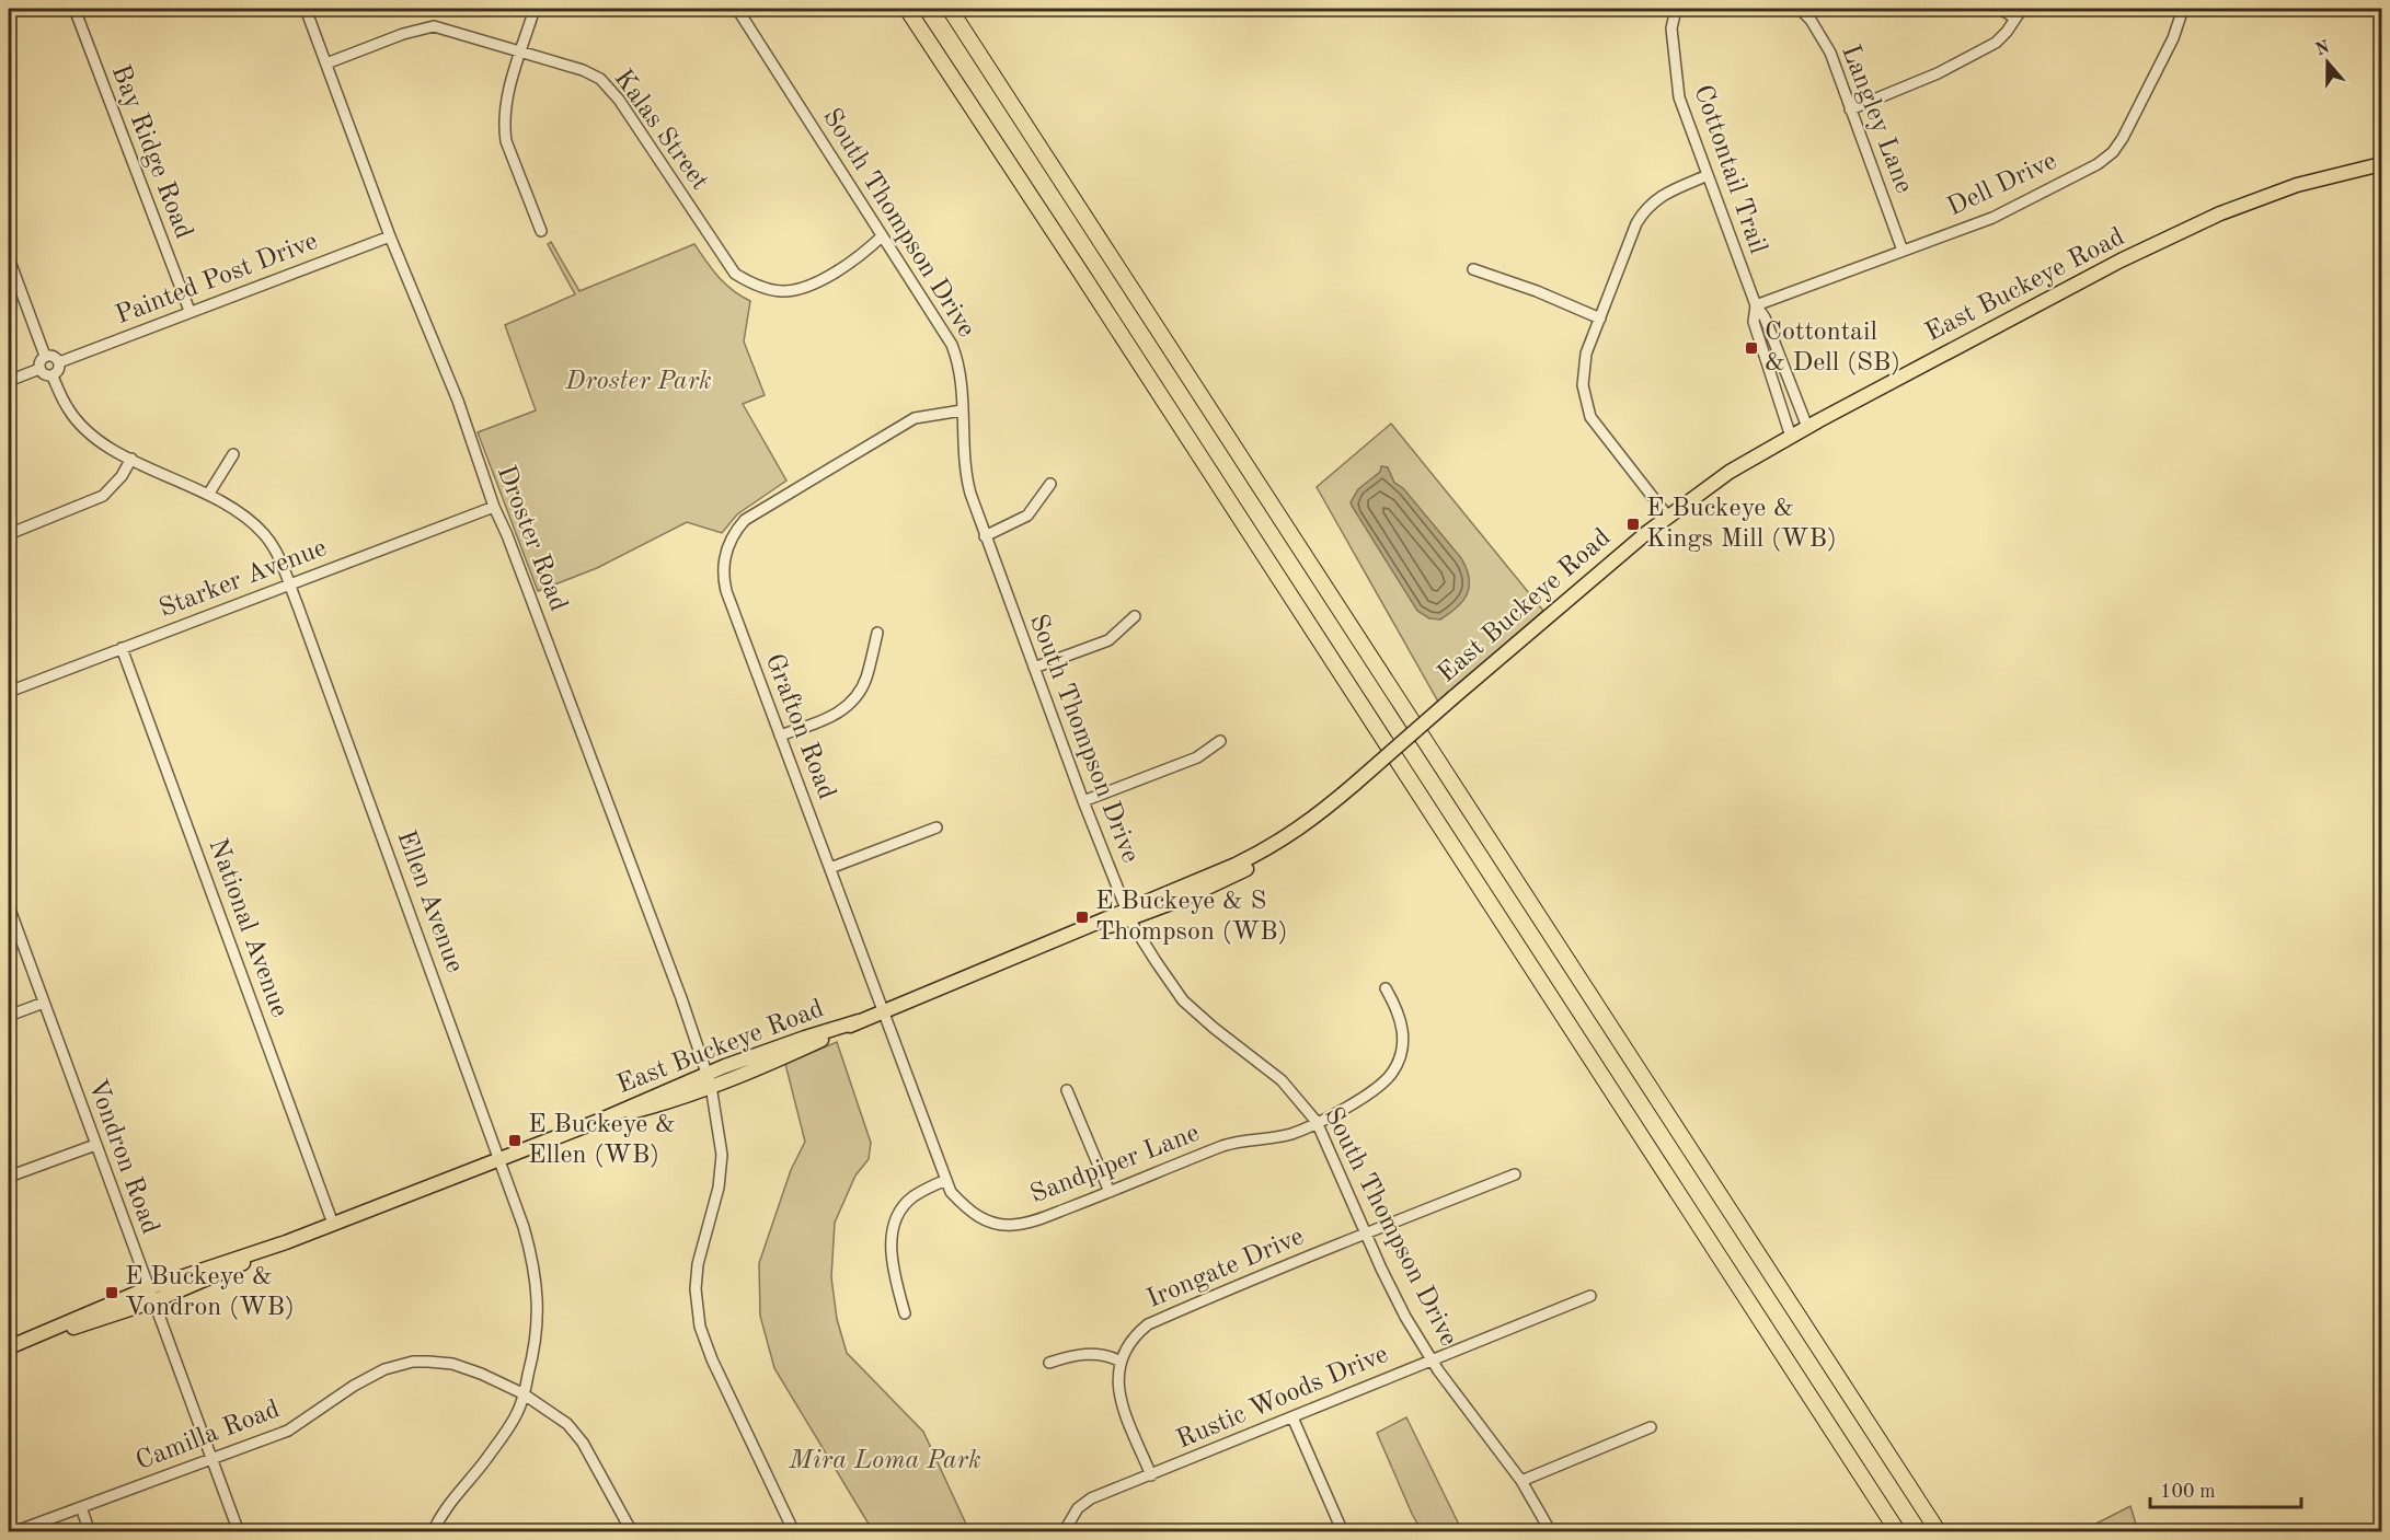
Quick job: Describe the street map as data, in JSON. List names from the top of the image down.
{
  "streets": {
    "main road": ["East Buckeye Road"],
    "street": [
      "Langley Lane",
      "Kalas Street",
      "Bay Ridge Road",
      "Cottontail Trail",
      "Dell Drive",
      "South Thompson Drive",
      "Painted Post Drive",
      "Droster Road",
      "Starker Avenue",
      "Grafton Road",
      "Ellen Avenue",
      "National Avenue",
      "Vondron Road",
      "Sandpiper Lane",
      "Irongate Drive",
      "Rustic Woods Drive",
      "Camilla Road"
    ]
  },
  "crossings": [
    ["Langley Lane", "Dell Drive"],
    ["Kalas Street", "South Thompson Drive"],
    ["Kalas Street", "Droster Road"],
    ["Bay Ridge Road", "Painted Post Drive"],
    ["Cottontail Trail", "Dell Drive"],
    ["Cottontail Trail", "East Buckeye Road"],
    ["South Thompson Drive", "East Buckeye Road"],
    ["South Thompson Drive", "Grafton Road"],
    ["South Thompson Drive", "Sandpiper Lane"],
    ["South Thompson Drive", "Irongate Drive"],
    ["South Thompson Drive", "Rustic Woods Drive"],
    ["Painted Post Drive", "Droster Road"],
    ["Painted Post Drive", "Ellen Avenue"],
    ["East Buckeye Road", "Droster Road"],
    ["East Buckeye Road", "Grafton Road"],
    ["East Buckeye Road", "Ellen Avenue"],
    ["East Buckeye Road", "National Avenue"],
    ["East Buckeye Road", "Vondron Road"],
    ["Droster Road", "Starker Avenue"],
    ["Starker Avenue", "Ellen Avenue"],
    ["Starker Avenue", "National Avenue"],
    ["Grafton Road", "Sandpiper Lane"],
    ["Ellen Avenue", "Camilla Road"],
    ["Vondron Road", "Camilla Road"],
    ["Irongate Drive", "Rustic Woods Drive"]
  ],
  "parks": ["Droster Park", "Mira Loma Park"],
  "places": {
    "transit": [
      "Cottontail & Dell (SB)",
      "E Buckeye & Kings Mill (WB)",
      "E Buckeye & S Thompson (WB)",
      "E Buckeye & Ellen (WB)",
      "E Buckeye & Vondron (WB)"
    ]
  },
  "scale_bar": "100 m",
  "north": "top"
}
